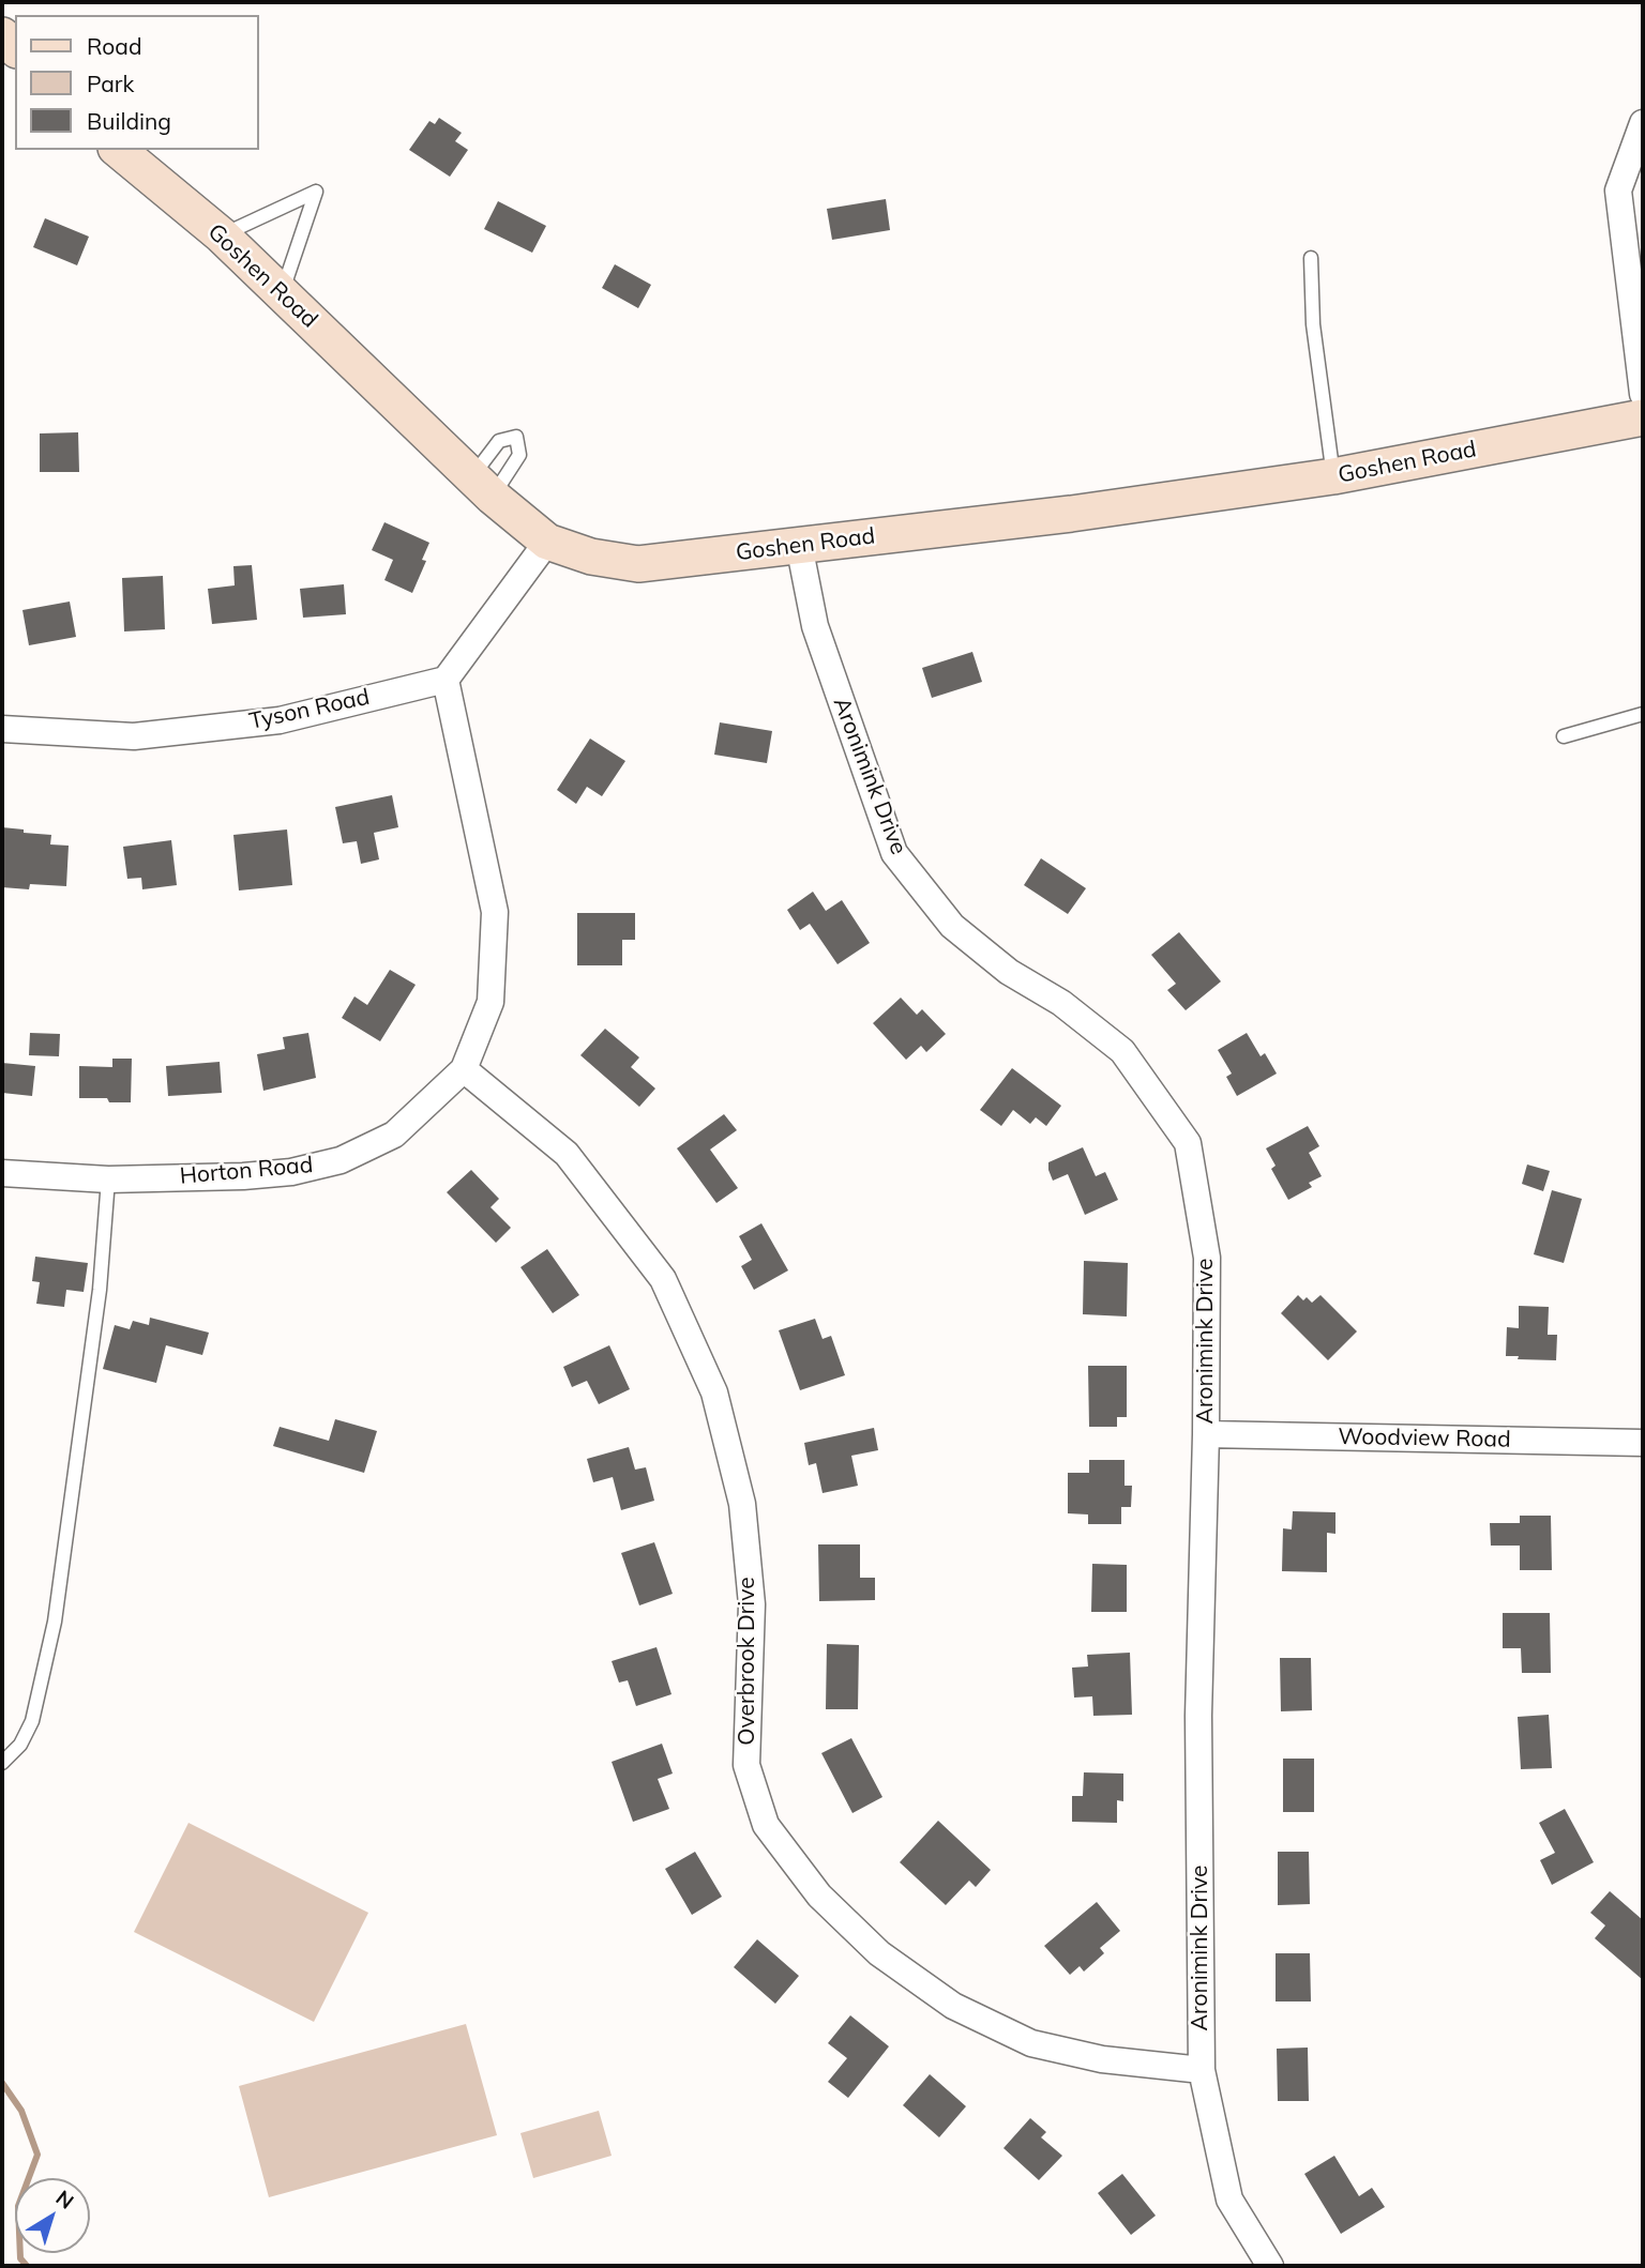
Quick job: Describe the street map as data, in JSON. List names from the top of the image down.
{
  "streets": {
    "street": [
      "Goshen Road",
      "Tyson Road",
      "Aronimink Drive",
      "Horton Road",
      "Woodview Road",
      "Overbrook Drive"
    ]
  },
  "crossings": [
    ["Goshen Road", "Aronimink Drive"],
    ["Tyson Road", "Horton Road"],
    ["Aronimink Drive", "Woodview Road"],
    ["Aronimink Drive", "Overbrook Drive"],
    ["Horton Road", "Overbrook Drive"]
  ],
  "legend": ["Road", "Park", "Building"],
  "north": "top right"
}
